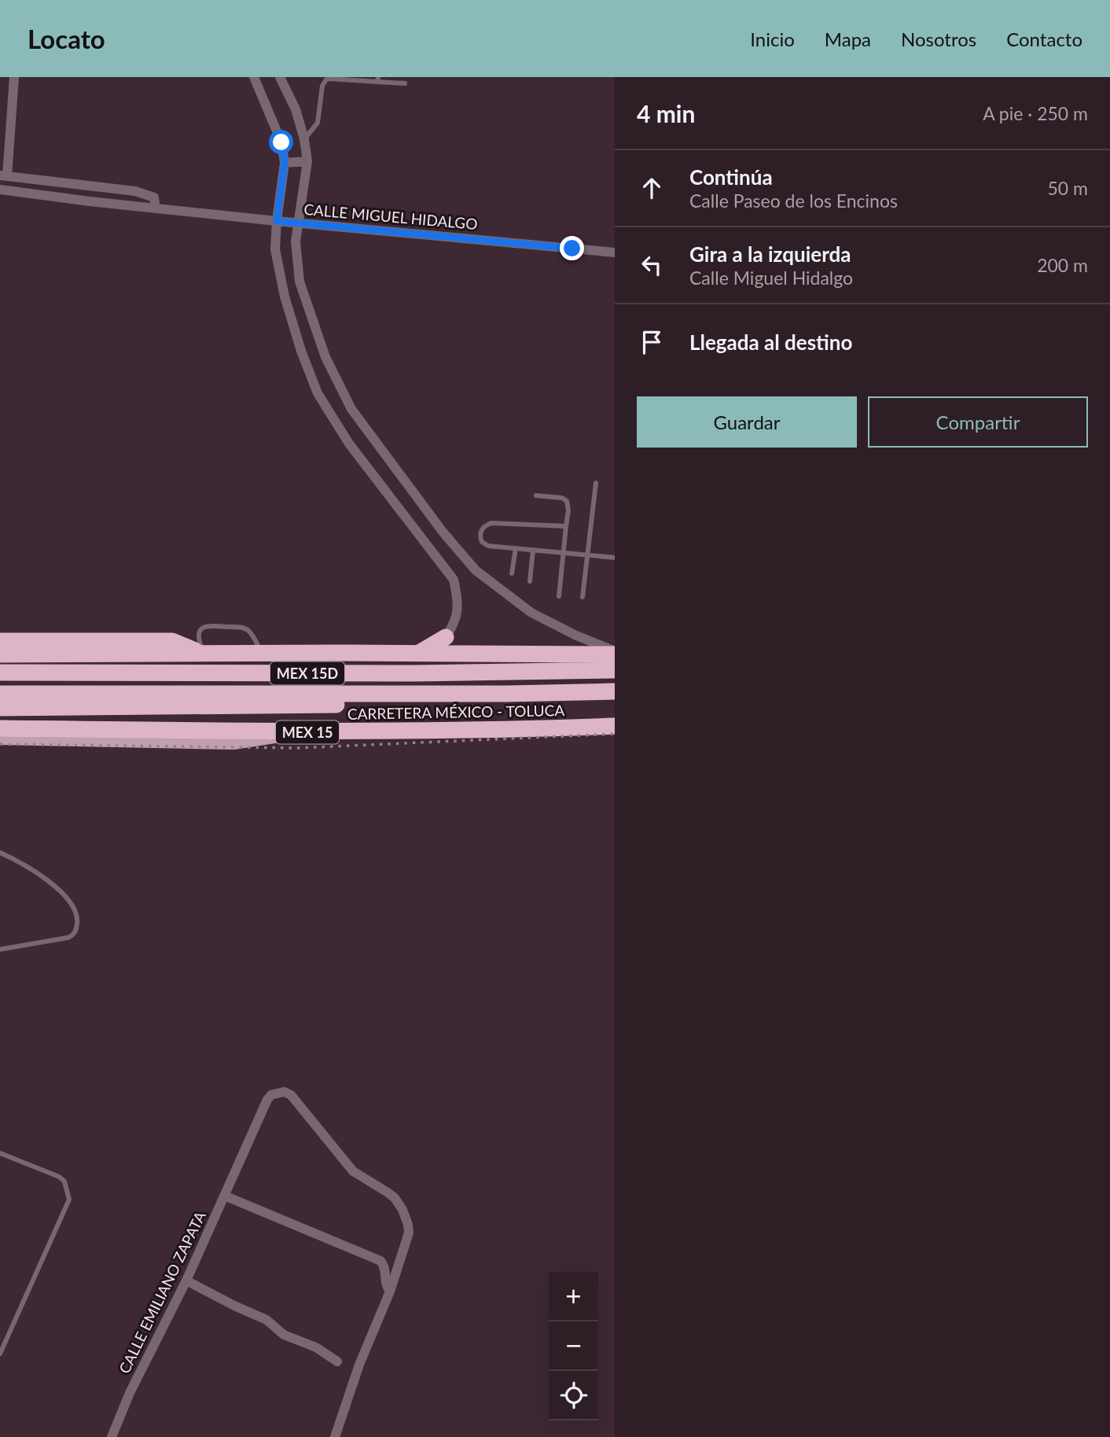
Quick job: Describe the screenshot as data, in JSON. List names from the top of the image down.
{
  "streets": {
    "highway": ["MEX 15D", "CARRETERA MÉXICO - TOLUCA", "MEX 15"],
    "street": ["CALLE MIGUEL HIDALGO", "CALLE EMILIANO ZAPATA"]
  },
  "page": {
    "header": "Locato",
    "nav": [
      "Inicio",
      "Mapa",
      "Nosotros",
      "Contacto"
    ],
    "heading": ["4 min", "A pie · 250 m"],
    "list": [
      ["Continúa", "Calle Paseo de los Encinos", "50 m"],
      ["Gira a la izquierda", "Calle Miguel Hidalgo", "200 m"],
      "Llegada al destino"
    ],
    "buttons": ["Guardar", "Compartir"],
    "map_buttons": ["+", "−"]
  }
}
